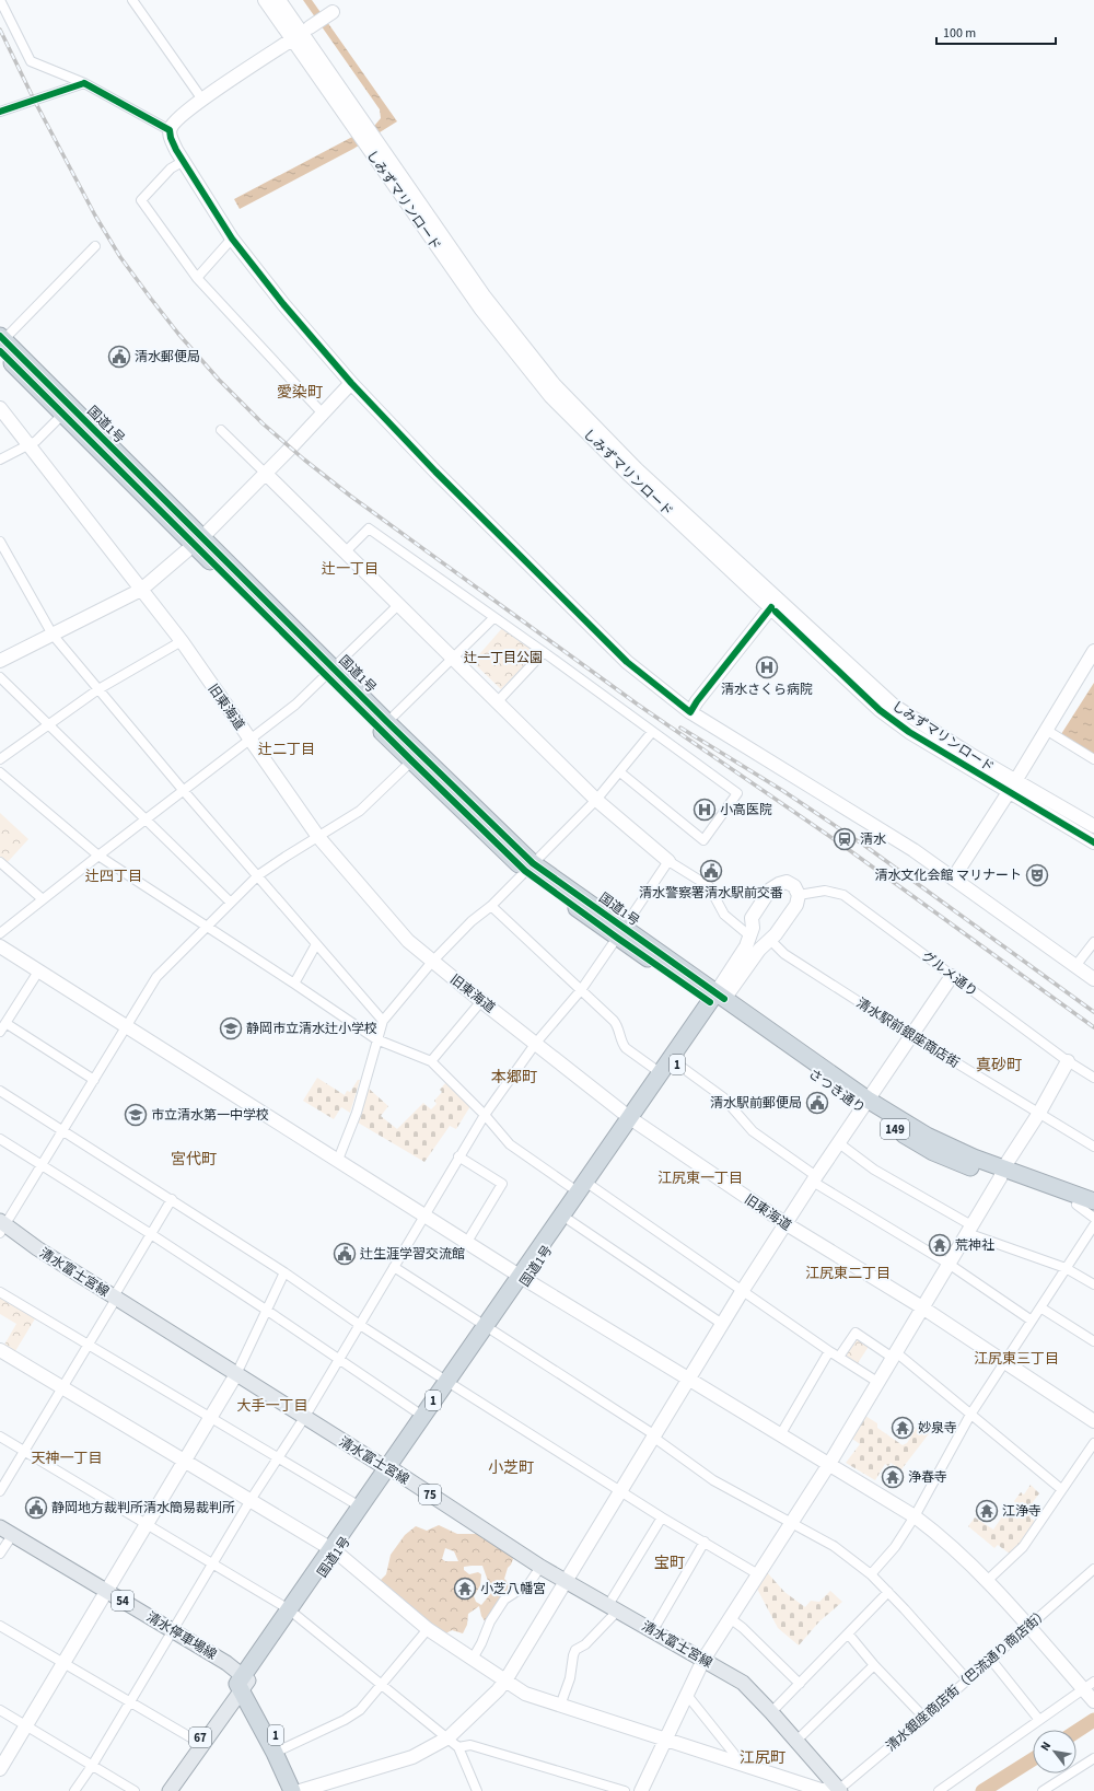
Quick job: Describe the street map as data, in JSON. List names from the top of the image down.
{
  "streets": {
    "highway": [
      "国道1号",
      "1",
      "さつき通り",
      "149"
    ],
    "main road": [
      "清水富士宮線",
      "75",
      "54",
      "清水停車場線",
      "67"
    ],
    "street": [
      "しみずマリンロード",
      "旧東海道",
      "グルメ通り",
      "清水駅前銀座商店街",
      "清水銀座商店街（巴流通り商店街）"
    ]
  },
  "crossings": [
    ["国道1号", "旧東海道"],
    ["国道1号", "1"],
    ["国道1号", "さつき通り"],
    ["国道1号", "清水富士宮線"],
    ["国道1号", "清水停車場線"],
    ["国道1号", "67"],
    ["1", "清水停車場線"],
    ["1", "67"],
    ["清水富士宮線", "清水銀座商店街（巴流通り商店街）"],
    ["清水停車場線", "67"]
  ],
  "districts": [
    "愛染町",
    "辻一丁目",
    "辻二丁目",
    "辻四丁目",
    "真砂町",
    "本郷町",
    "宮代町",
    "江尻東一丁目",
    "江尻東二丁目",
    "江尻東三丁目",
    "大手一丁目",
    "天神一丁目",
    "小芝町",
    "宝町",
    "江尻町"
  ],
  "parks": ["辻一丁目公園"],
  "places": {
    "public building": [
      "清水郵便局",
      "清水警察署清水駅前交番",
      "清水駅前郵便局",
      "辻生涯学習交流館",
      "静岡地方裁判所清水簡易裁判所"
    ],
    "hospital": ["清水さくら病院", "小高医院"],
    "station": ["清水"],
    "theatre": ["清水文化会館 マリナート"],
    "school or university": ["静岡市立清水辻小学校", "市立清水第一中学校"],
    "temple": [
      "荒神社",
      "妙泉寺",
      "浄春寺",
      "江浄寺",
      "小芝八幡宮"
    ]
  },
  "scale_bar": "100 m",
  "north": "top left"
}
